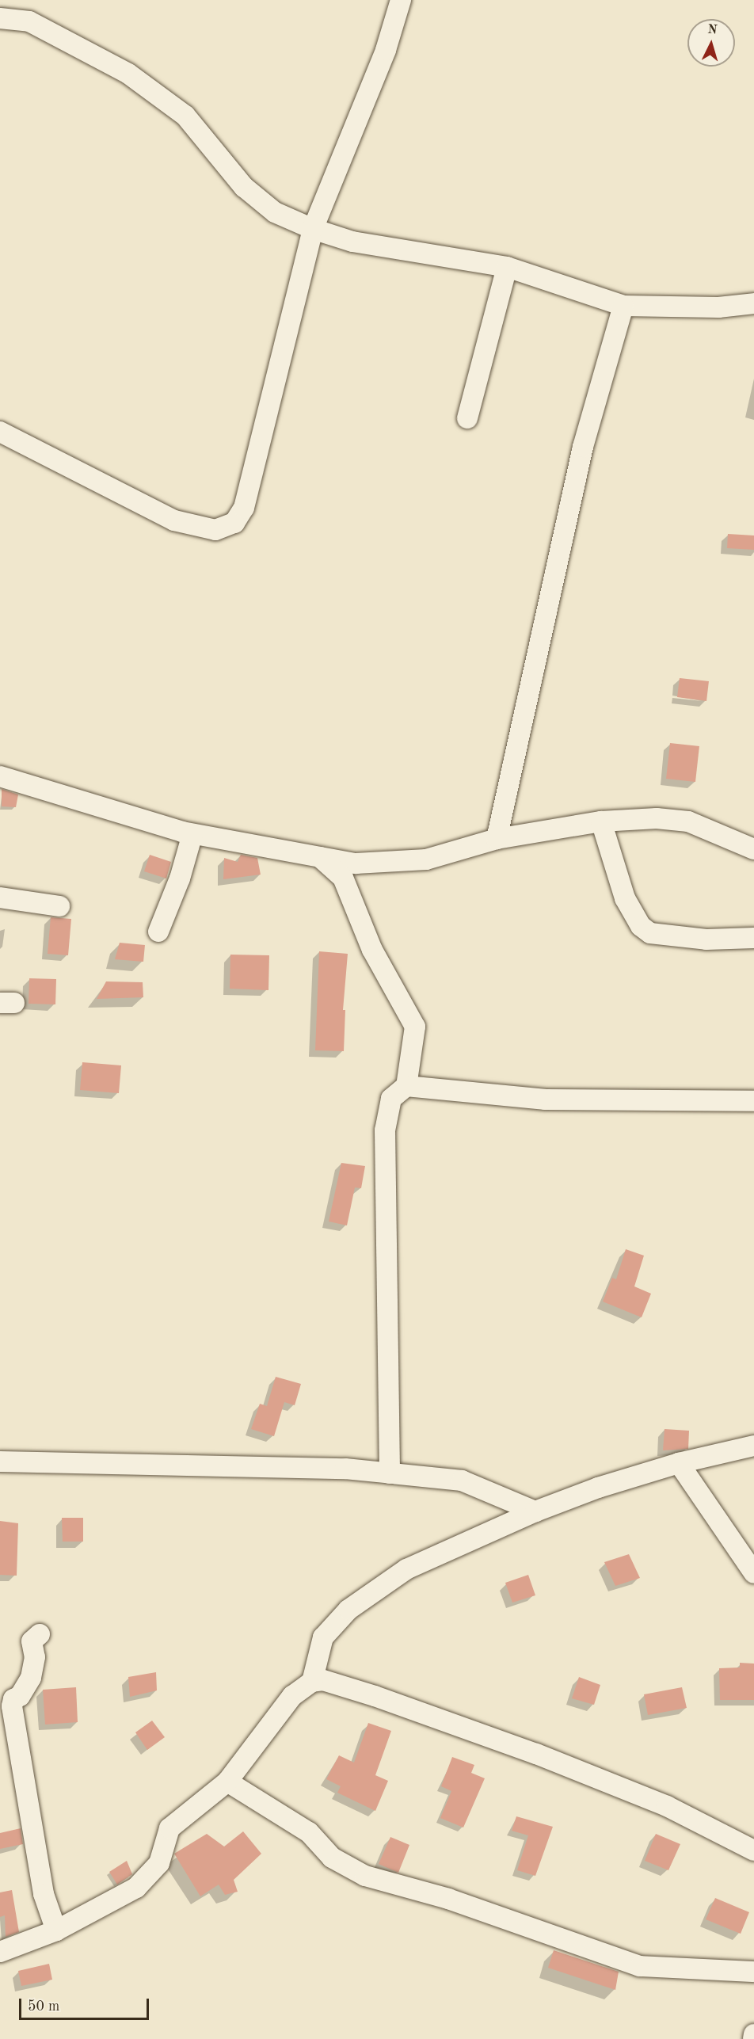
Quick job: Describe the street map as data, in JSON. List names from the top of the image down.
{
  "scale_bar": "50 m",
  "north": "top"
}
